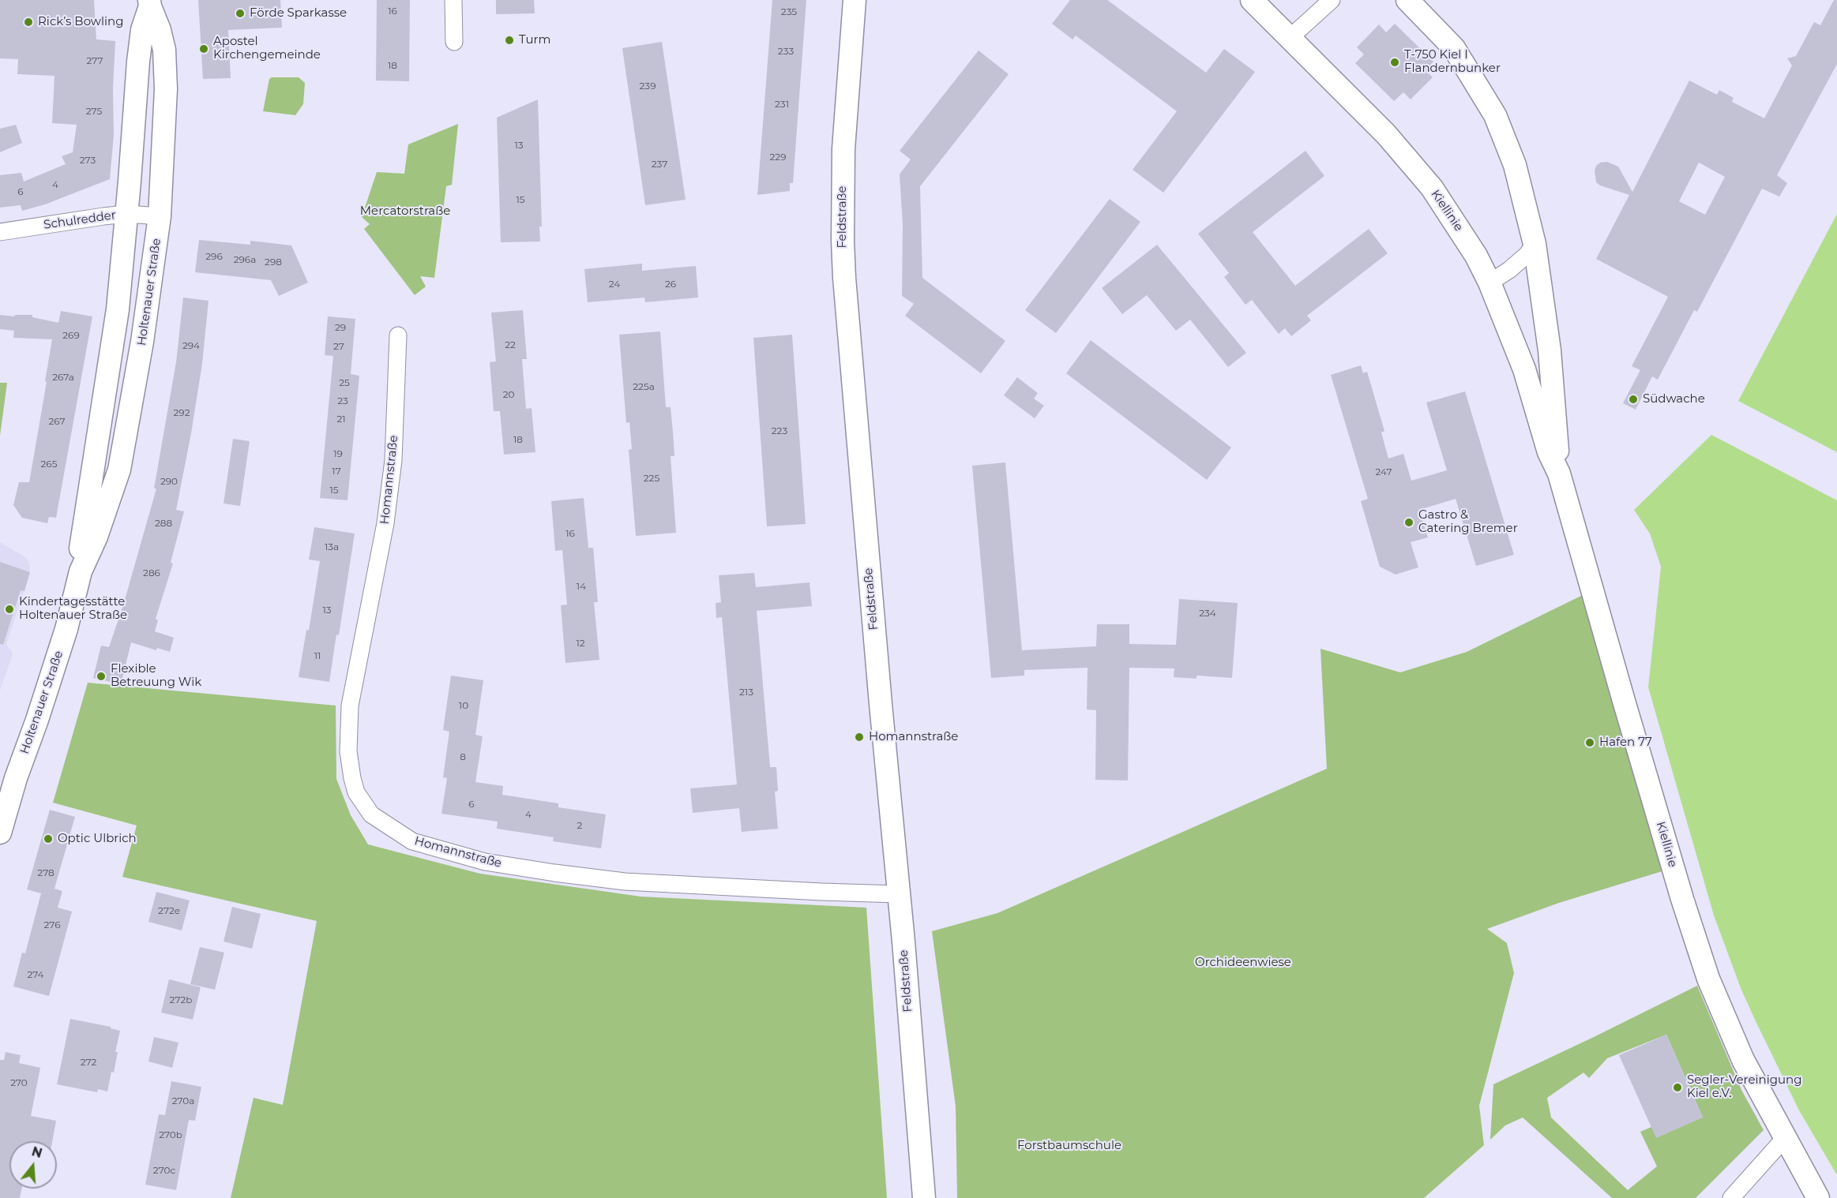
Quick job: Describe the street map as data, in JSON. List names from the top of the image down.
{
  "streets": {
    "street": [
      "Kiellinie",
      "Feldstraße",
      "Schulredder",
      "Holtenauer Straße",
      "Homannstraße"
    ]
  },
  "crossings": [
    ["Feldstraße", "Homannstraße"],
    ["Schulredder", "Holtenauer Straße"]
  ],
  "parks": ["Mercatorstraße", "Orchideenwiese", "Forstbaumschule"],
  "places": [
    "Förde Sparkasse",
    "Rick’s Bowling",
    "Turm",
    "Apostel Kirchengemeinde",
    "T-750 Kiel I Flandernbunker",
    "Südwache",
    "Gastro & Catering Bremer",
    "Kindertagesstätte Holtenauer Straße",
    "Flexible Betreuung Wik",
    "Homannstraße",
    "Hafen 77",
    "Optic Ulbrich",
    "Segler-Vereinigung Kiel e.V."
  ],
  "house_numbers": [
    "16",
    "235",
    "233",
    "277",
    "18",
    "239",
    "231",
    "275",
    "13",
    "229",
    "273",
    "237",
    "4",
    "6",
    "15",
    "296",
    "296a",
    "298",
    "24",
    "26",
    "29",
    "269",
    "22",
    "294",
    "27",
    "267a",
    "25",
    "225a",
    "20",
    "23",
    "292",
    "21",
    "267",
    "223",
    "18",
    "19",
    "265",
    "17",
    "247",
    "225",
    "290",
    "15",
    "288",
    "16",
    "13a",
    "286",
    "14",
    "13",
    "234",
    "12",
    "11",
    "213",
    "10",
    "8",
    "6",
    "4",
    "2",
    "278",
    "272e",
    "276",
    "274",
    "272b",
    "272",
    "270",
    "270a",
    "270b",
    "270c"
  ],
  "north": "top"
}
